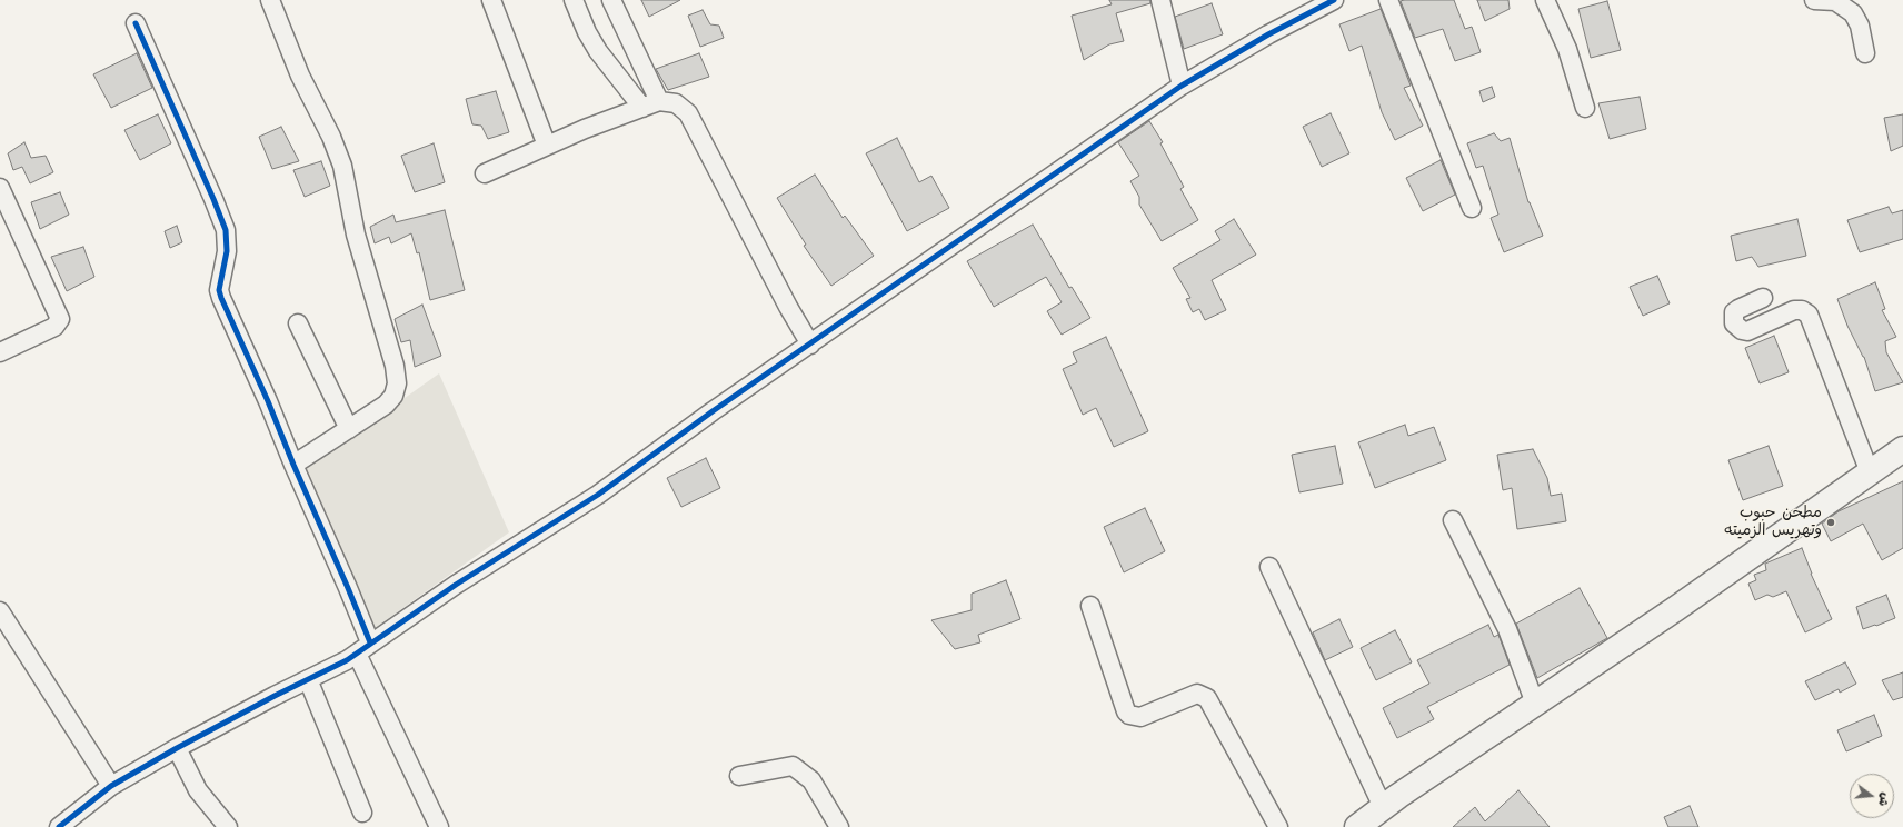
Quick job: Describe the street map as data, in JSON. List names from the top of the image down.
{
  "places": ["مطحن حبوب وتهريس الزميته"],
  "north": "right"
}
